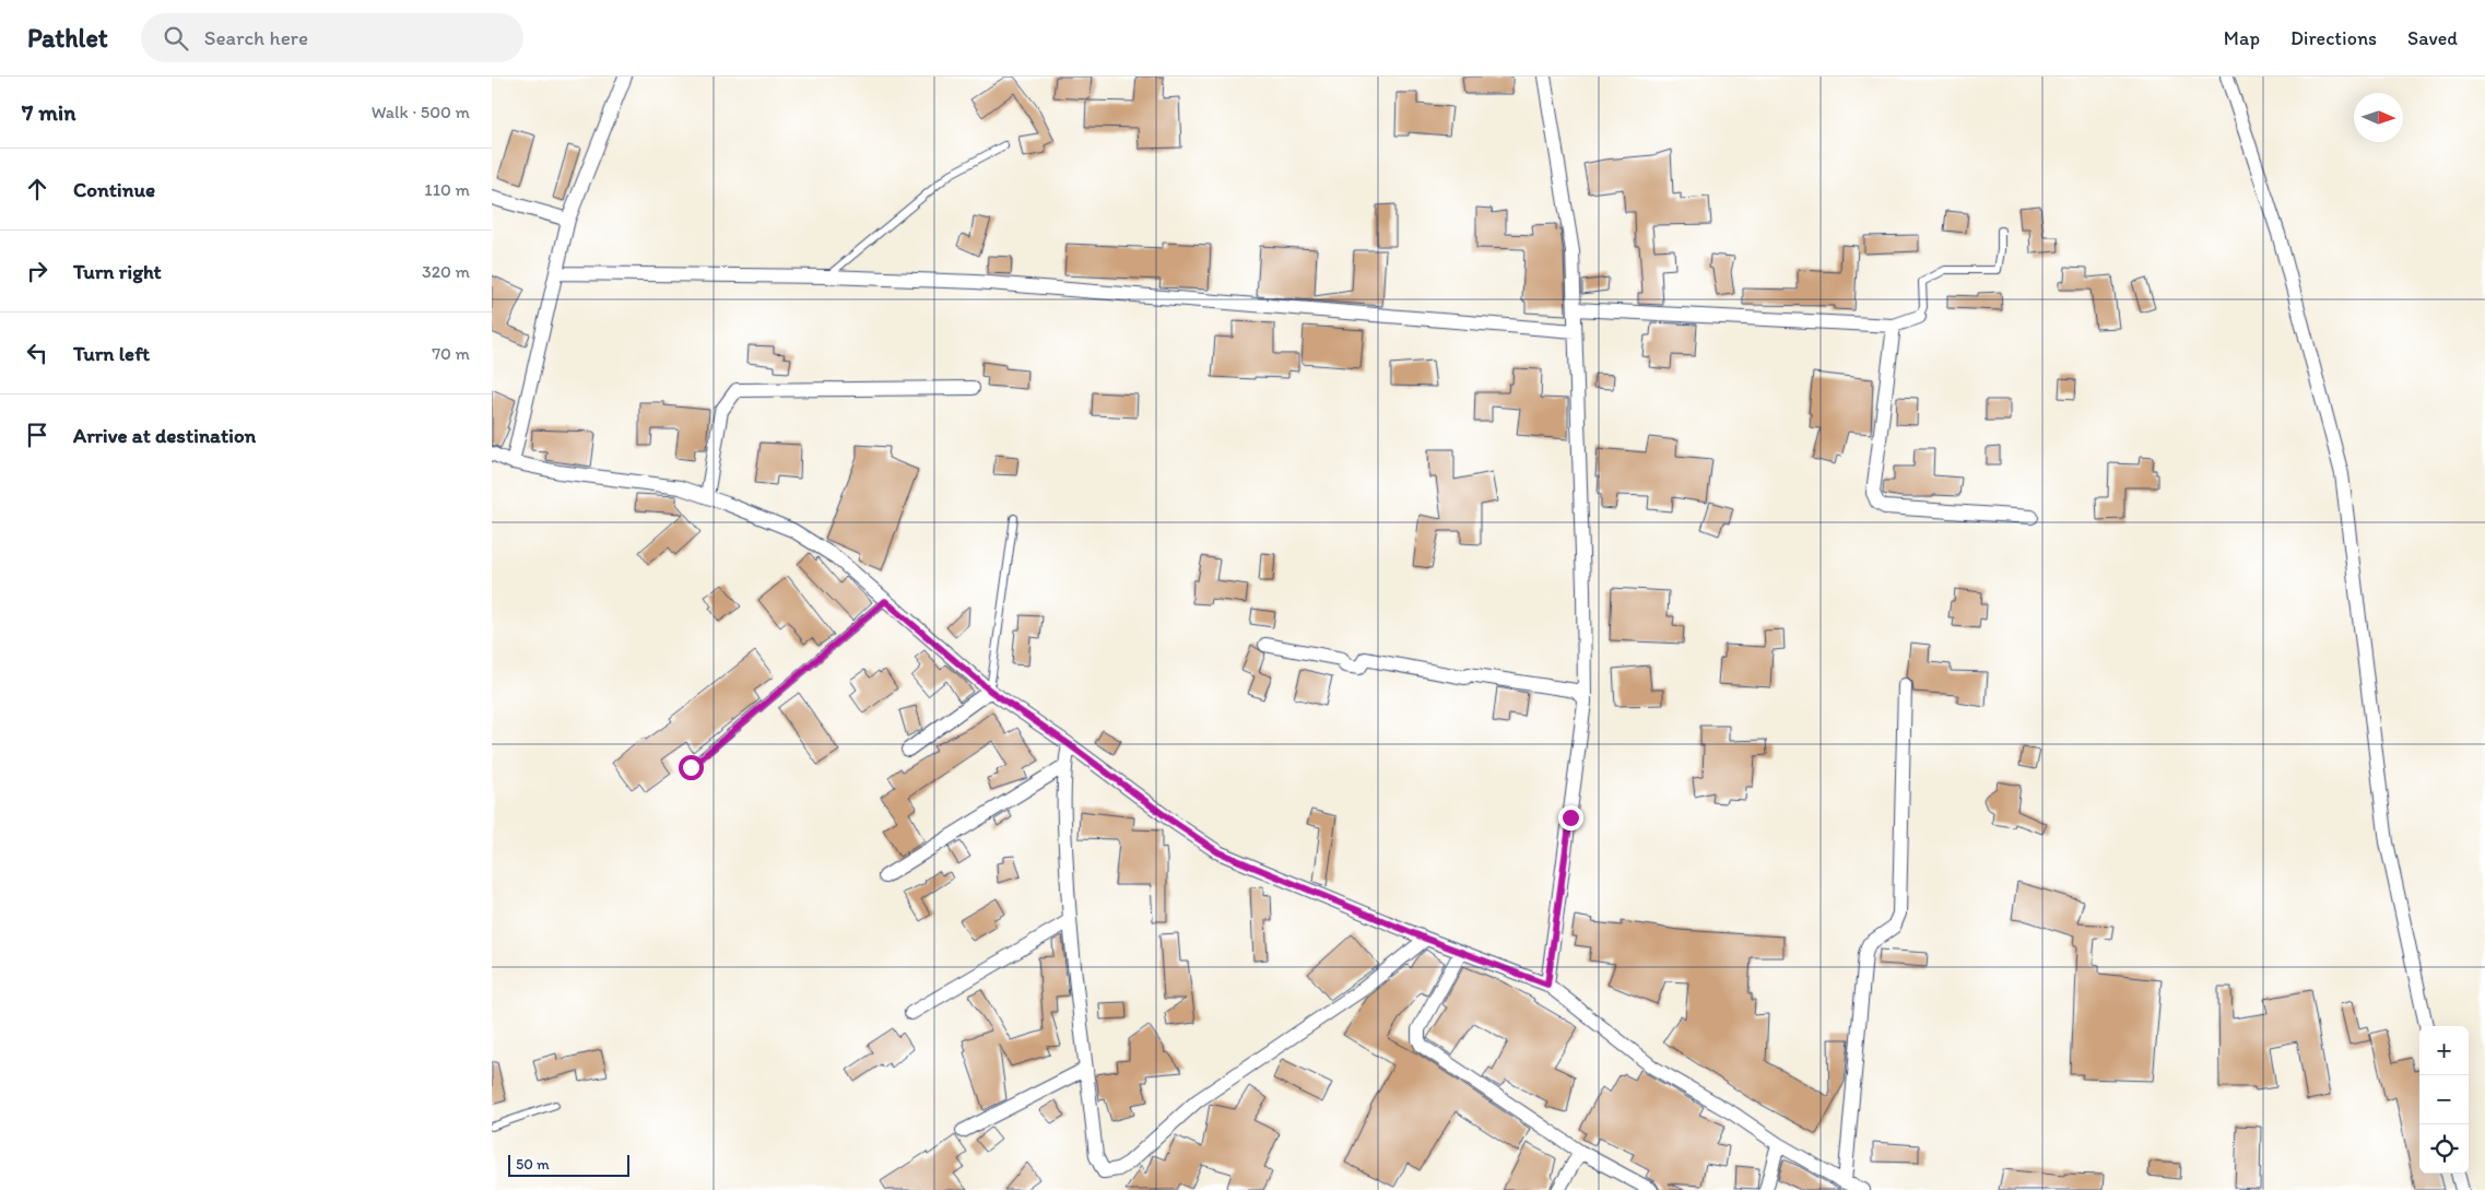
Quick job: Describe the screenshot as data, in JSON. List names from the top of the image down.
{
  "scale_bar": "50 m",
  "north": "right",
  "page": {
    "header": "Pathlet",
    "search": "Search here",
    "nav": ["Map", "Directions", "Saved"],
    "heading": ["7 min", "Walk · 500 m"],
    "list": [
      ["Continue", "110 m"],
      ["Turn right", "320 m"],
      ["Turn left", "70 m"],
      "Arrive at destination"
    ],
    "map_buttons": ["+", "−"],
    "scale": "50 m"
  }
}
